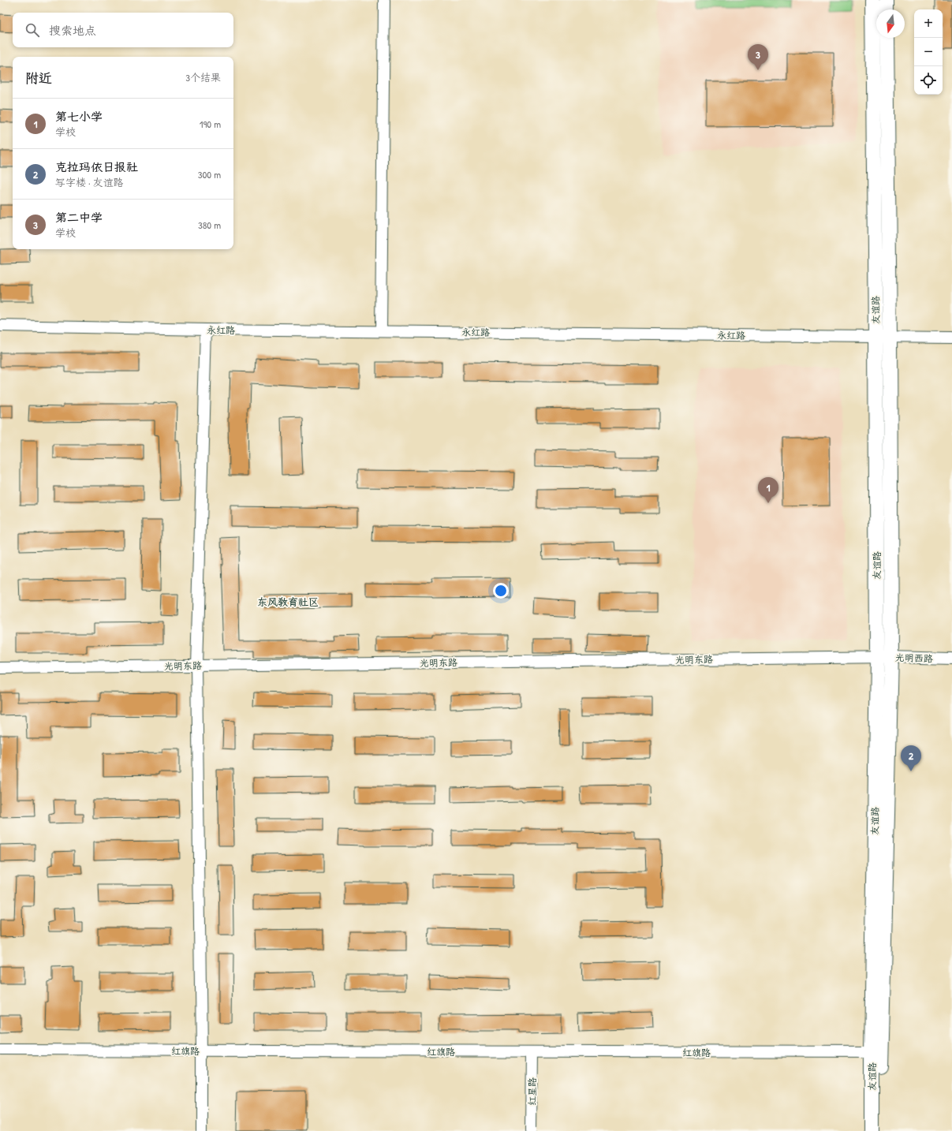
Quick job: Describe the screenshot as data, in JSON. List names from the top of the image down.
{
  "streets": {
    "main road": ["友谊路"],
    "street": [
      "永红路",
      "光明西路",
      "光明东路",
      "红旗路",
      "红星路"
    ]
  },
  "crossings": [
    ["友谊路", "永红路"],
    ["友谊路", "光明西路"],
    ["友谊路", "光明东路"],
    ["友谊路", "红旗路"],
    ["光明西路", "光明东路"],
    ["红旗路", "红星路"]
  ],
  "districts": ["东风教育社区"],
  "north": "bottom",
  "page": {
    "map_buttons": ["+", "−"],
    "search": "搜索地点",
    "pins": ["3", "1", "2"],
    "heading": ["附近", "3个结果"],
    "list": [
      {
        "mark": "1",
        "name": "第七小学",
        "note": "学校",
        "value": "190 m"
      },
      {
        "mark": "2",
        "name": "克拉玛依日报社",
        "note": "写字楼 · 友谊路",
        "value": "300 m"
      },
      {
        "mark": "3",
        "name": "第二中学",
        "note": "学校",
        "value": "380 m"
      }
    ]
  }
}
